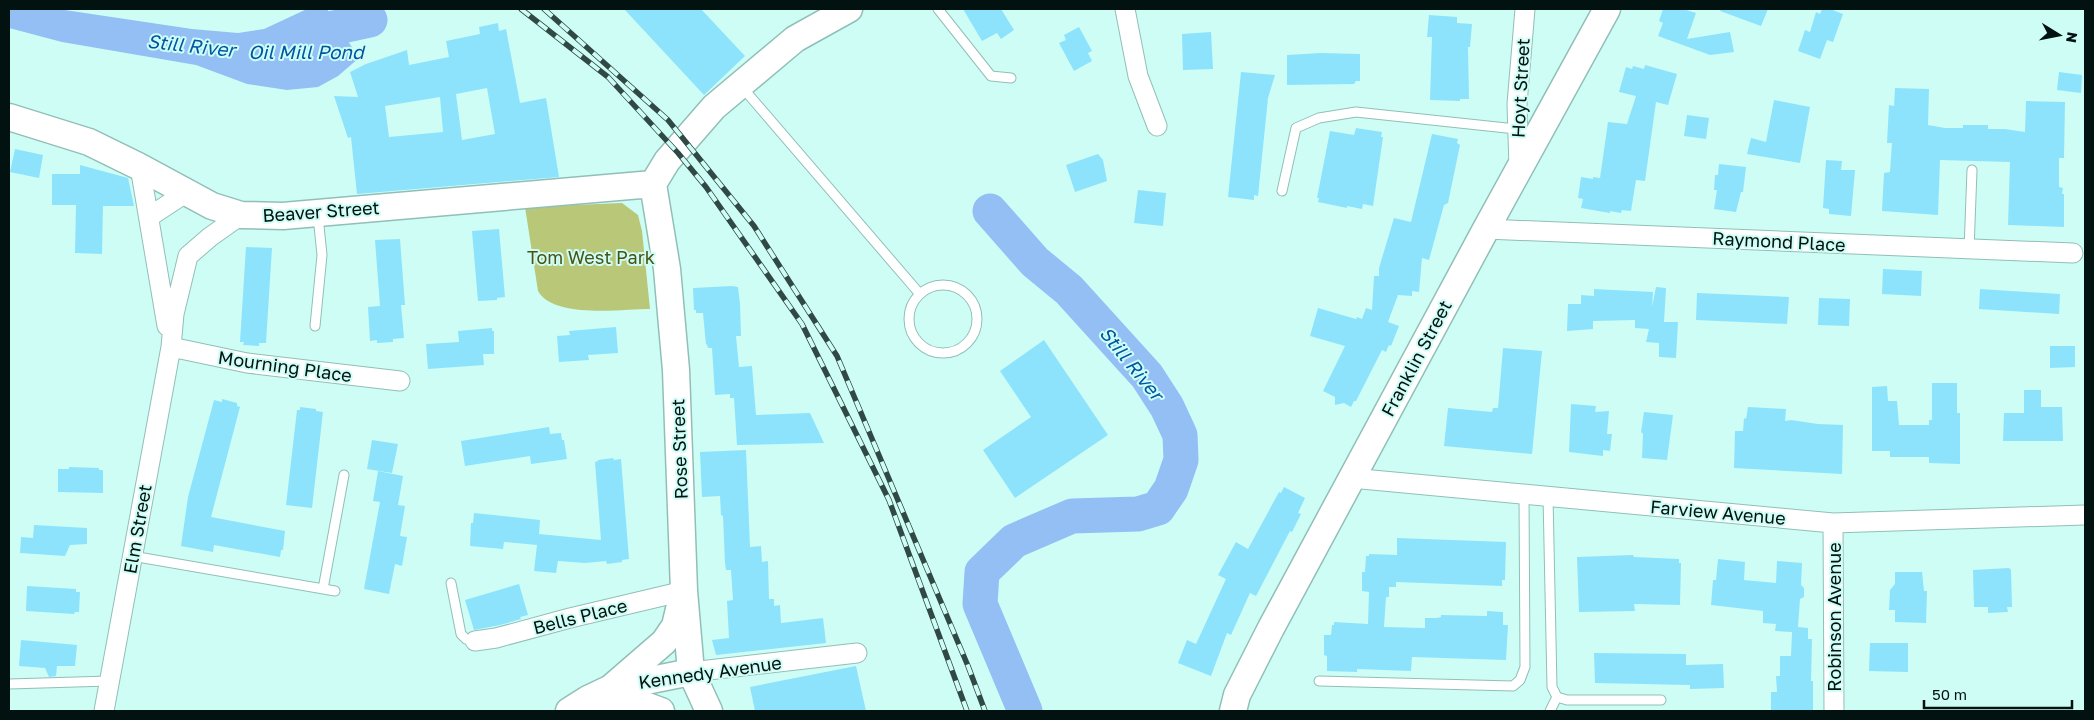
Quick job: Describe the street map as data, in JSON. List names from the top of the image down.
{
  "streets": {
    "street": [
      "Hoyt Street",
      "Beaver Street",
      "Raymond Place",
      "Franklin Street",
      "Mourning Place",
      "Rose Street",
      "Farview Avenue",
      "Elm Street",
      "Bells Place",
      "Robinson Avenue",
      "Kennedy Avenue"
    ]
  },
  "crossings": [
    ["Hoyt Street", "Franklin Street"],
    ["Beaver Street", "Rose Street"],
    ["Beaver Street", "Elm Street"],
    ["Raymond Place", "Franklin Street"],
    ["Franklin Street", "Farview Avenue"],
    ["Mourning Place", "Elm Street"],
    ["Rose Street", "Bells Place"],
    ["Rose Street", "Kennedy Avenue"],
    ["Farview Avenue", "Robinson Avenue"]
  ],
  "water": ["Still River", "Oil Mill Pond"],
  "parks": ["Tom West Park"],
  "scale_bar": "50 m",
  "north": "right"
}
